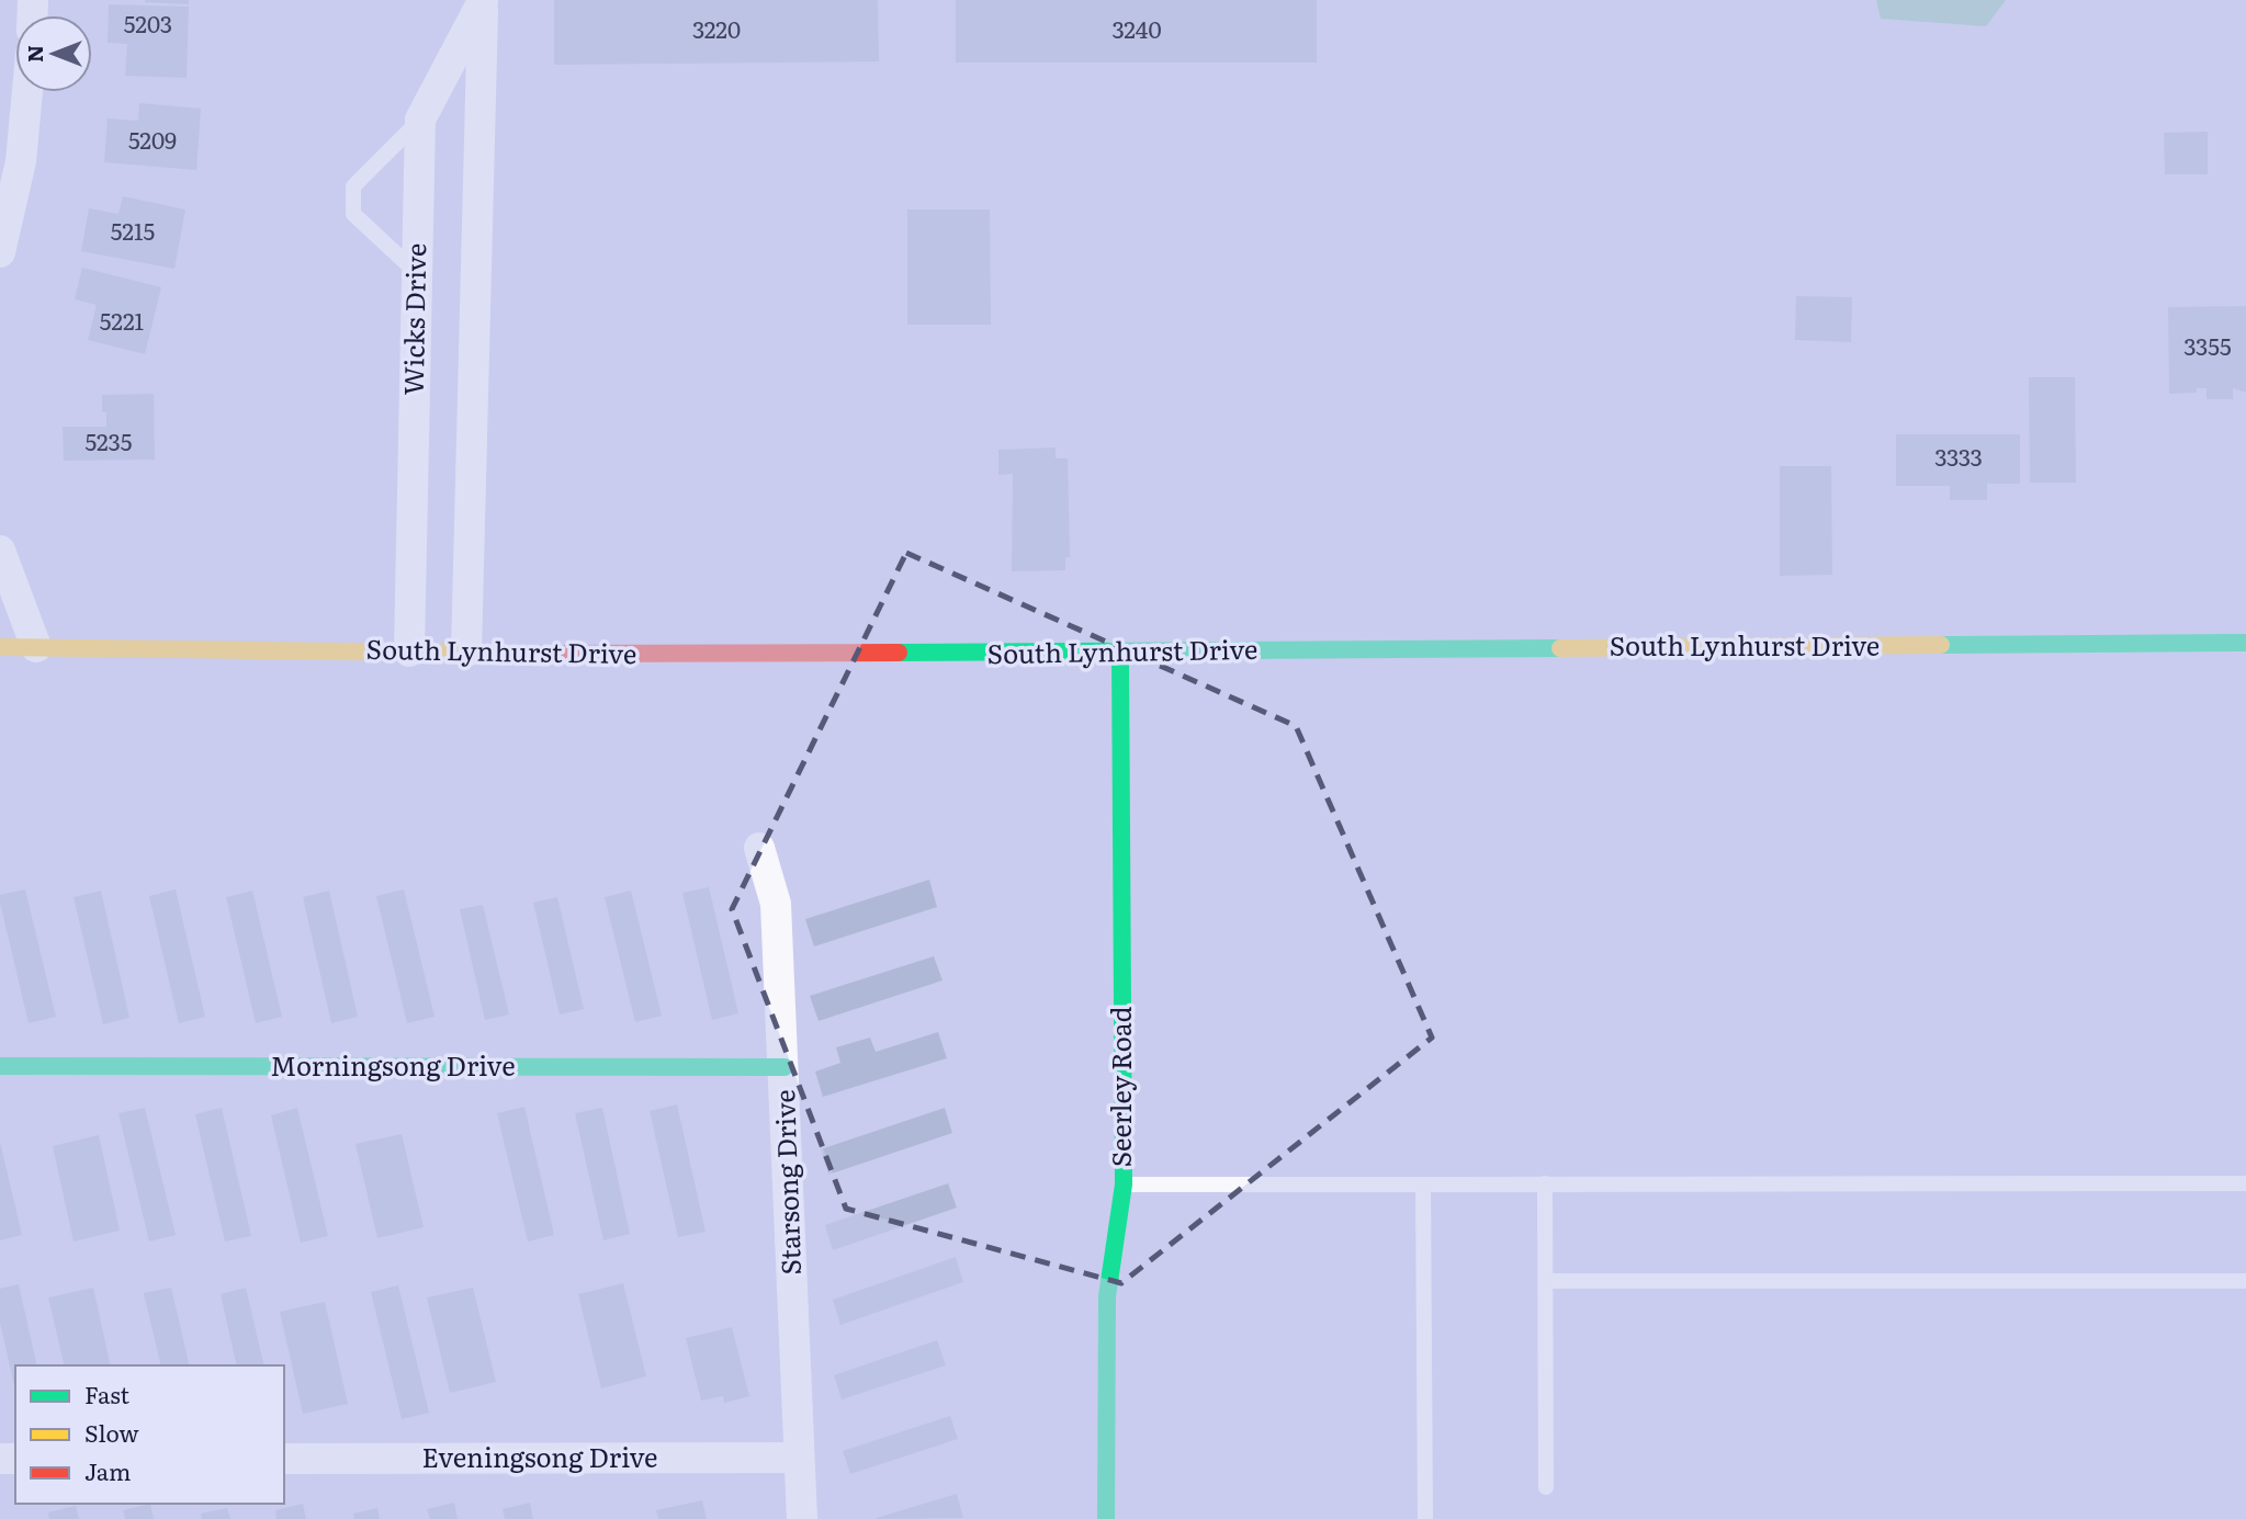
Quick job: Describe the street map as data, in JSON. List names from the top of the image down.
{
  "streets": {
    "main road": ["South Lynhurst Drive", "Morningsong Drive", "Seerley Road"],
    "street": ["Wicks Drive", "Starsong Drive", "Eveningsong Drive"]
  },
  "crossings": [
    ["Wicks Drive", "South Lynhurst Drive"],
    ["South Lynhurst Drive", "Seerley Road"],
    ["Morningsong Drive", "Starsong Drive"],
    ["Starsong Drive", "Eveningsong Drive"]
  ],
  "house_numbers": [
    "5203",
    "3220",
    "3240",
    "5209",
    "5215",
    "5221",
    "3355",
    "5235",
    "3333"
  ],
  "legend": ["Fast", "Slow", "Jam"],
  "north": "left"
}
